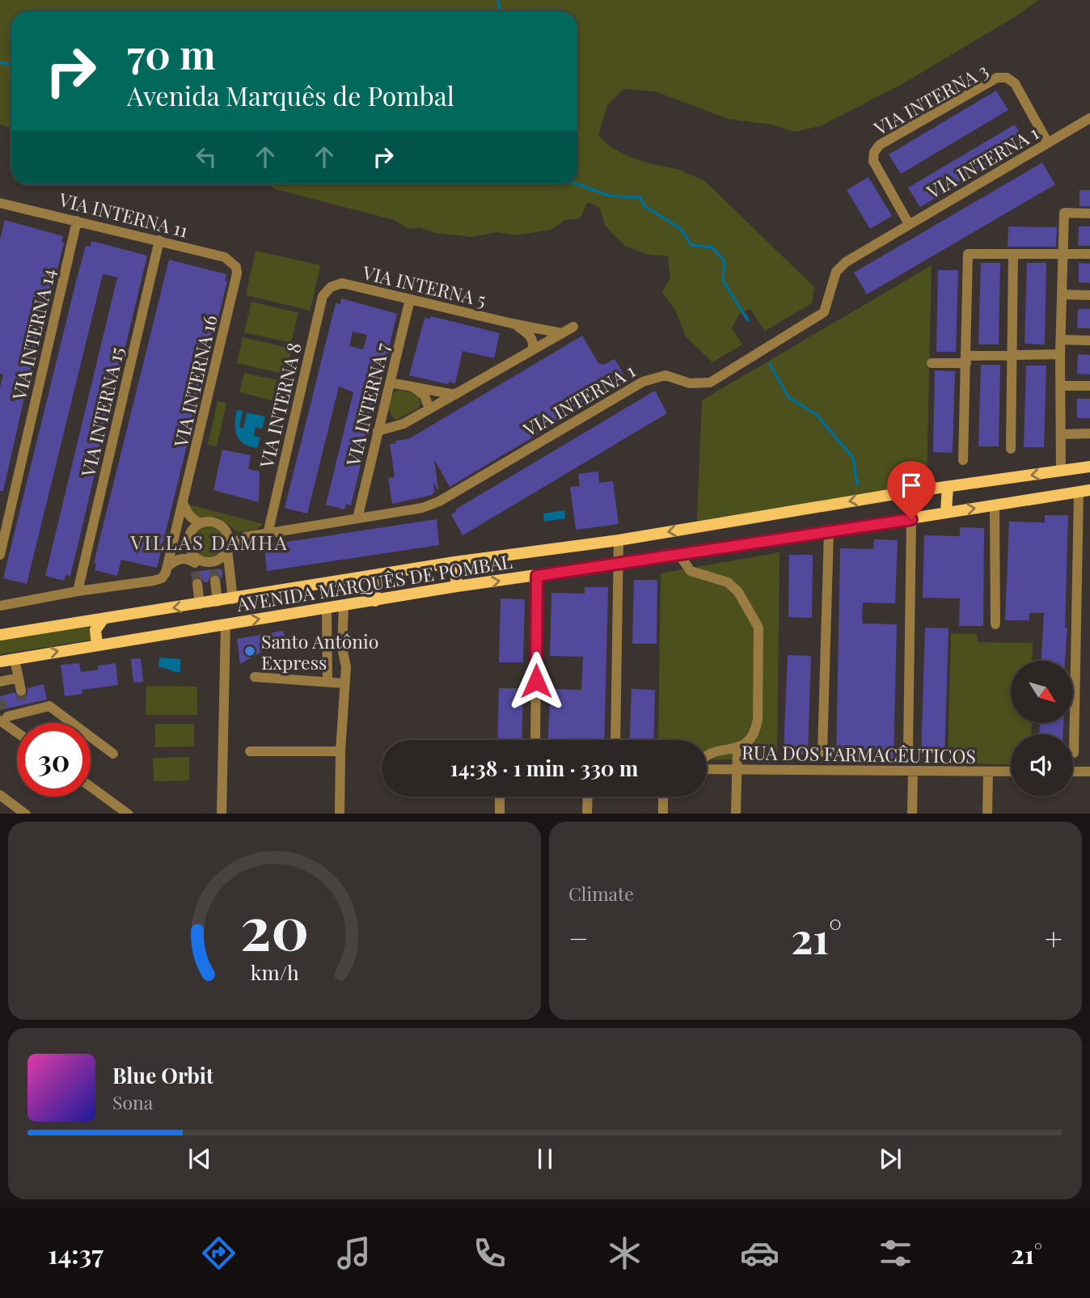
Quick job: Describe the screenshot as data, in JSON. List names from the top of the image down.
{
  "streets": {
    "main road": ["AVENIDA MARQUÊS DE POMBAL"],
    "street": [
      "VIA INTERNA 3",
      "VIA INTERNA 1",
      "VIA INTERNA 11",
      "VIA INTERNA 5",
      "VIA INTERNA 14",
      "VIA INTERNA 16",
      "VIA INTERNA 7",
      "VIA INTERNA 8",
      "VIA INTERNA 15",
      "RUA DOS FARMACÊUTICOS"
    ]
  },
  "crossings": [
    ["VIA INTERNA 3", "VIA INTERNA 1"],
    ["VIA INTERNA 1", "VIA INTERNA 7"],
    ["VIA INTERNA 1", "VIA INTERNA 8"],
    ["VIA INTERNA 11", "VIA INTERNA 14"],
    ["VIA INTERNA 11", "VIA INTERNA 16"],
    ["VIA INTERNA 11", "VIA INTERNA 15"],
    ["VIA INTERNA 5", "VIA INTERNA 7"],
    ["VIA INTERNA 5", "VIA INTERNA 8"],
    ["VIA INTERNA 16", "VIA INTERNA 15"]
  ],
  "districts": ["VILLAS DAMHA"],
  "places": ["Santo Antônio Express"],
  "north": "bottom right",
  "page": {
    "turn": ["70 m", "Avenida Marquês de Pombal"],
    "limit": "30",
    "trip": "14:38 · 1 min · 330 m",
    "tile": "Climate",
    "heat": ["−", "21°", "+"],
    "song": ["Blue Orbit", "Sona"],
    "tabs": ["14:37", "21°"],
    "gauge": ["20", "km/h"]
  }
}
